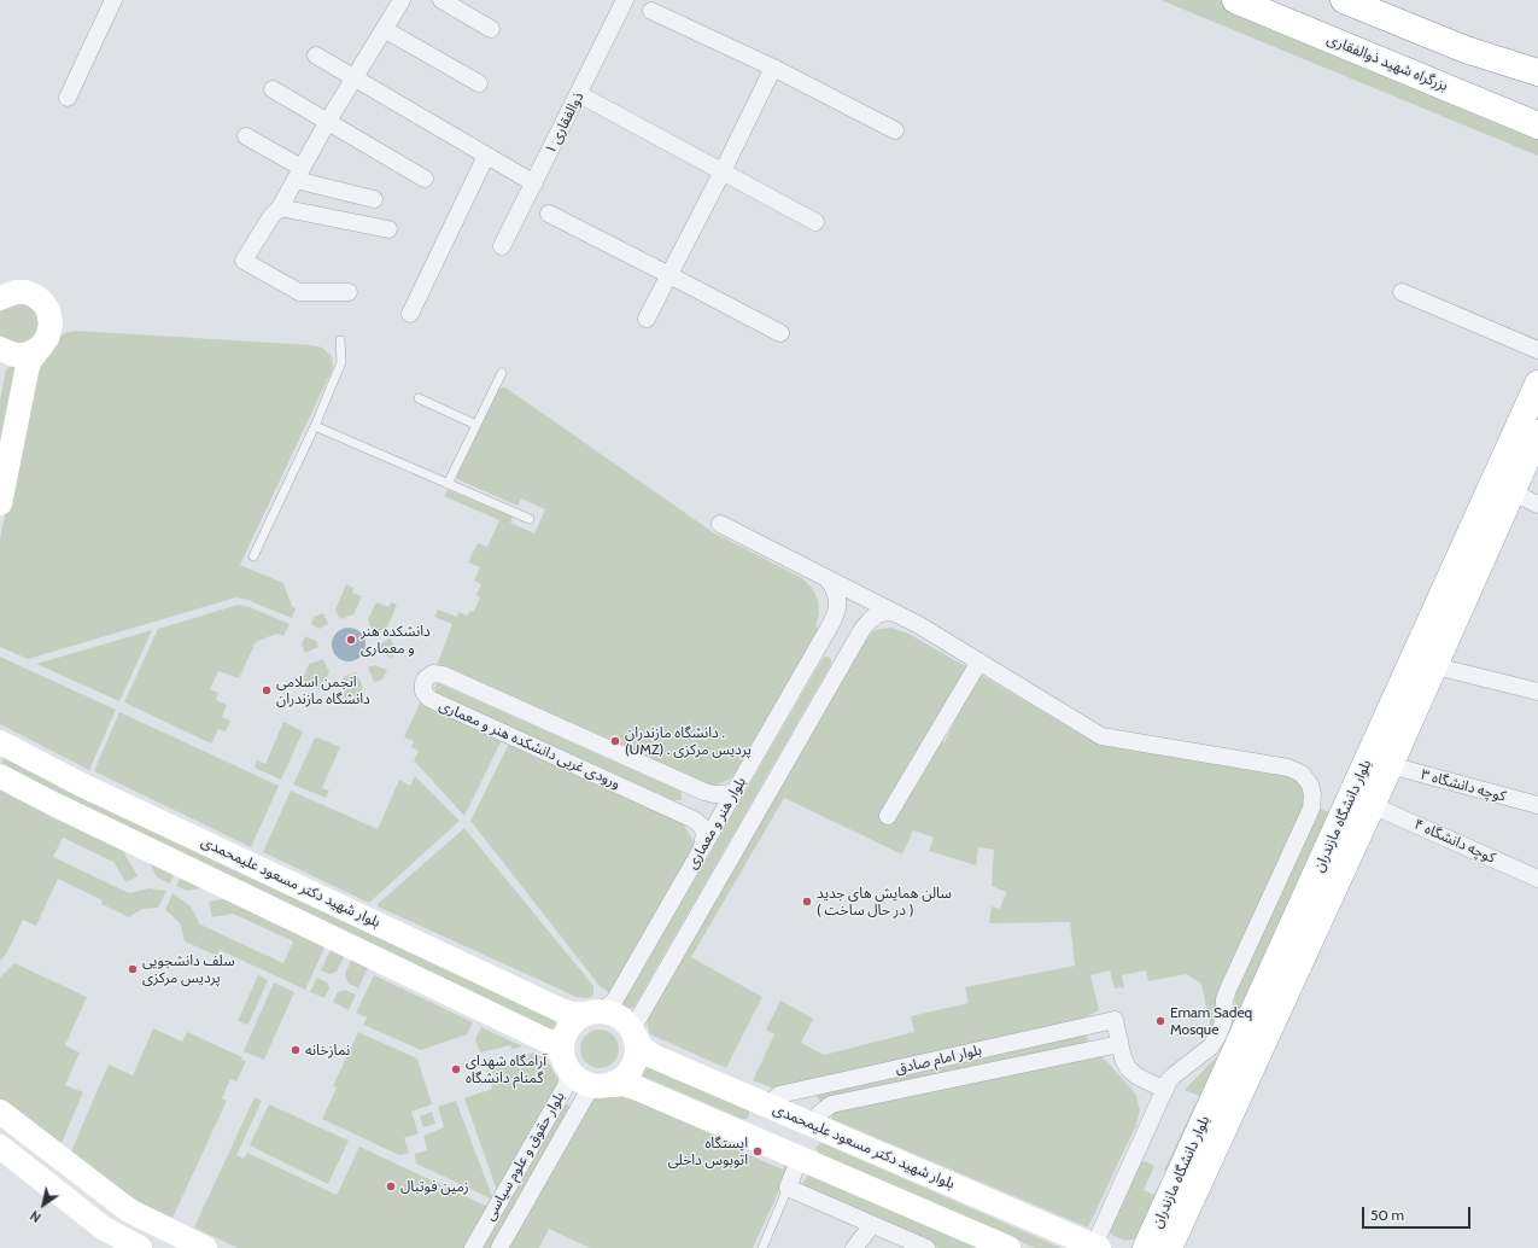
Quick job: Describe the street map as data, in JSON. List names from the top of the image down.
{
  "streets": {
    "main road": ["بزرگراه شهید ذوالفقاری", "بلوار دانشگاه مازندران", "بلوار شهید دکتر مسعود علیمحمدی"],
    "street": [
      "ذوالفقاری ۱",
      "ورودی غربی دانشکده هنر و معماری",
      "کوچه دانشگاه ۳",
      "بلوار هنر و معماری",
      "کوچه دانشگاه ۴",
      "بلوار امام صادق",
      "بلوار حقوق و علوم سیاسی"
    ]
  },
  "crossings": [
    ["ورودی غربی دانشکده هنر و معماری", "بلوار هنر و معماری"],
    ["کوچه دانشگاه ۳", "بلوار دانشگاه مازندران"],
    ["بلوار دانشگاه مازندران", "کوچه دانشگاه ۴"],
    ["بلوار هنر و معماری", "بلوار شهید دکتر مسعود علیمحمدی"],
    ["بلوار هنر و معماری", "بلوار حقوق و علوم سیاسی"],
    ["بلوار شهید دکتر مسعود علیمحمدی", "بلوار امام صادق"],
    ["بلوار شهید دکتر مسعود علیمحمدی", "بلوار حقوق و علوم سیاسی"]
  ],
  "places": [
    "دانشکده هنر و معماری",
    "انجمن اسلامی دانشگاه مازندران",
    "دانشگاه مازندران . (UMZ) . پردیس مرکزی",
    "سالن همایش های جدید ( در حال ساخت )",
    "سلف دانشجویی پردیس مرکزی",
    "Emam Sadeq Mosque",
    "نمازخانه",
    "آرامگاه شهدای گمنام دانشگاه",
    "ایستگاه اتوبوس داخلی",
    "زمین فوتبال"
  ],
  "scale_bar": "50 m",
  "north": "bottom left"
}
